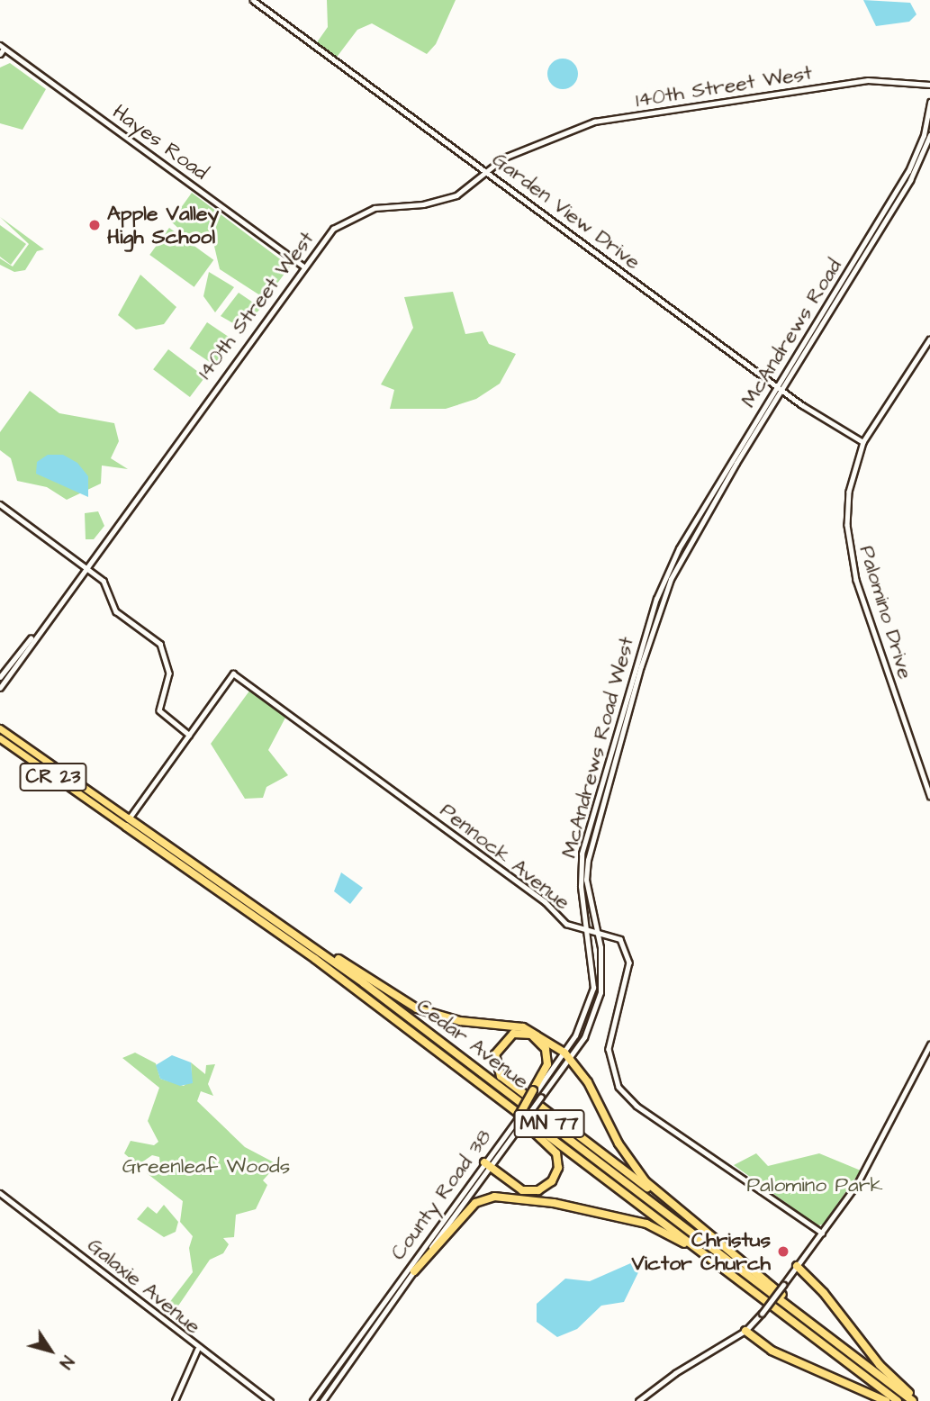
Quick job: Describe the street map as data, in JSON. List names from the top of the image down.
{
  "streets": {
    "highway": ["CR 23", "Cedar Avenue", "MN 77"],
    "main road": ["McAndrews Road", "McAndrews Road West", "County Road 38"],
    "street": [
      "140th Street West",
      "Hayes Road",
      "Garden View Drive",
      "Palomino Drive",
      "Pennock Avenue",
      "Galaxie Avenue"
    ]
  },
  "crossings": [
    ["140th Street West", "Hayes Road"],
    ["140th Street West", "Garden View Drive"],
    ["Garden View Drive", "McAndrews Road"],
    ["Garden View Drive", "Palomino Drive"],
    ["McAndrews Road", "McAndrews Road West"],
    ["McAndrews Road West", "Pennock Avenue"],
    ["McAndrews Road West", "County Road 38"],
    ["Pennock Avenue", "County Road 38"]
  ],
  "parks": ["Greenleaf Woods", "Palomino Park"],
  "places": ["Apple Valley High School", "Christus Victor Church"],
  "north": "bottom right"
}
